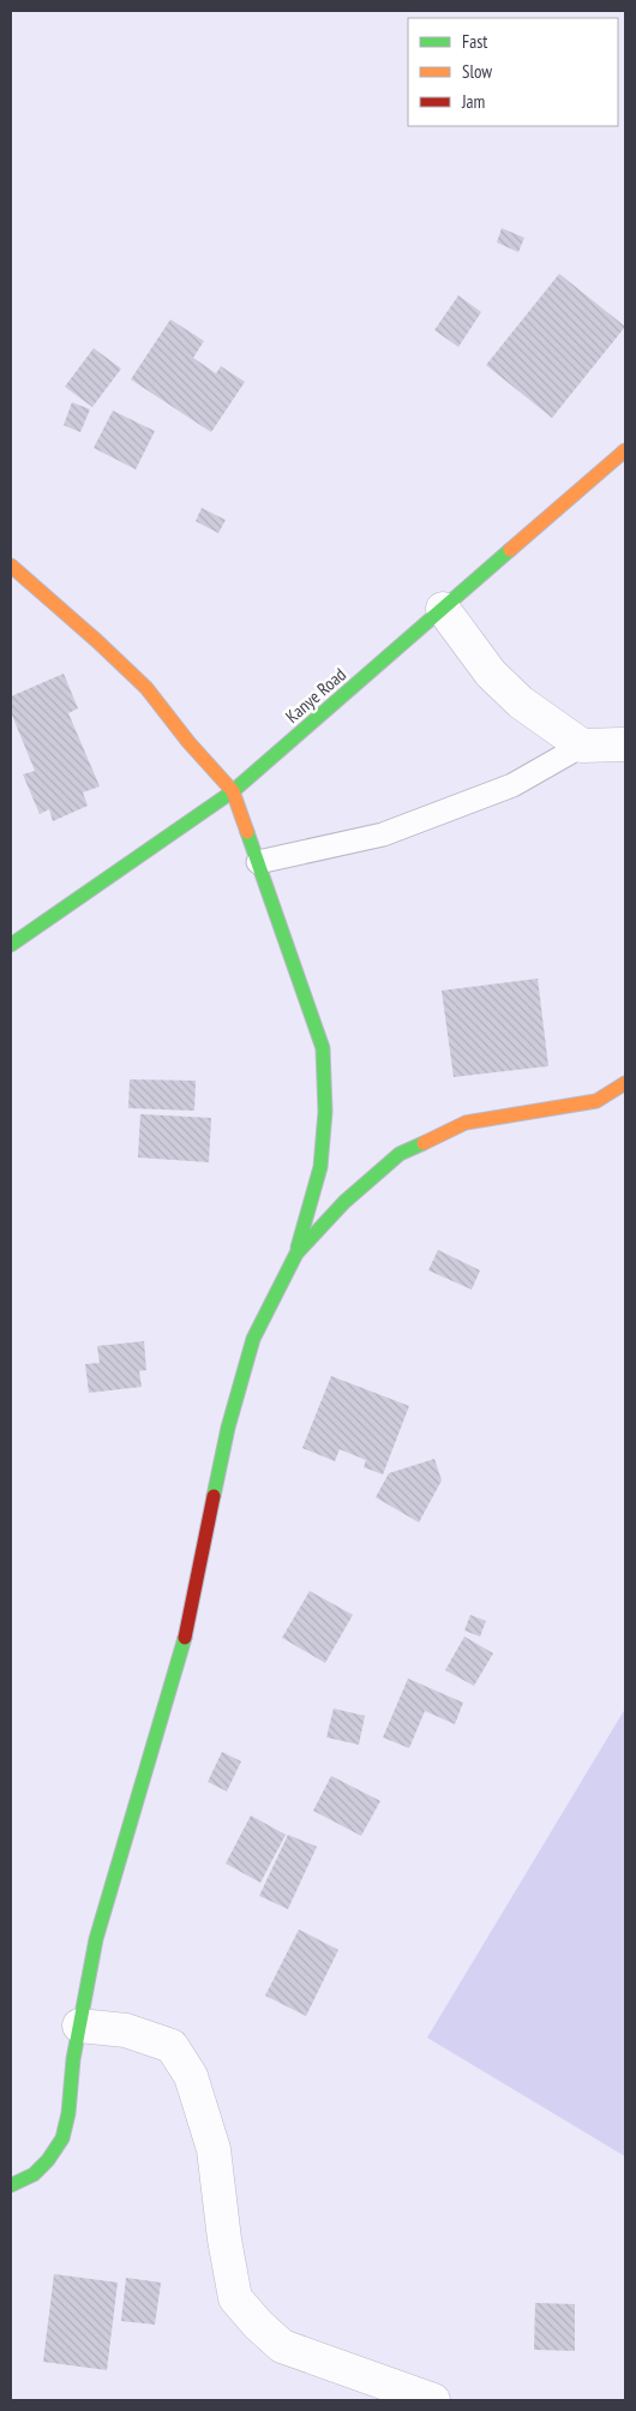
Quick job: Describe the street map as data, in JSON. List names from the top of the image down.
{
  "streets": {
    "street": ["Kanye Road"]
  },
  "legend": ["Fast", "Slow", "Jam"]
}
